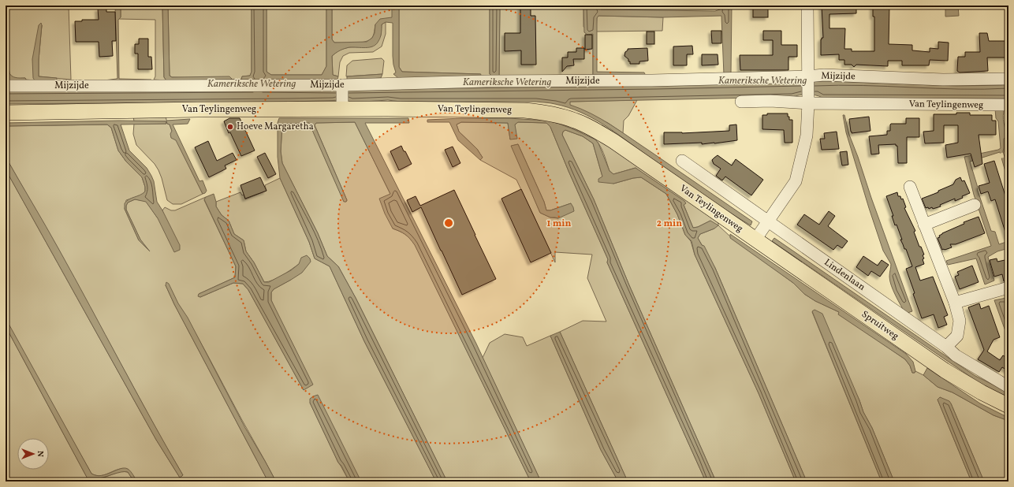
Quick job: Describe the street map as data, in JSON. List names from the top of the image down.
{
  "streets": {
    "main road": ["Van Teylingenweg", "Spruitweg"],
    "street": ["Mijzijde", "Lindenlaan"]
  },
  "crossings": [
    ["Van Teylingenweg", "Spruitweg"]
  ],
  "water": ["Kameriksche Wetering"],
  "places": ["Hoeve Margaretha"],
  "north": "right",
  "rings": ["1 min", "2 min"]
}
